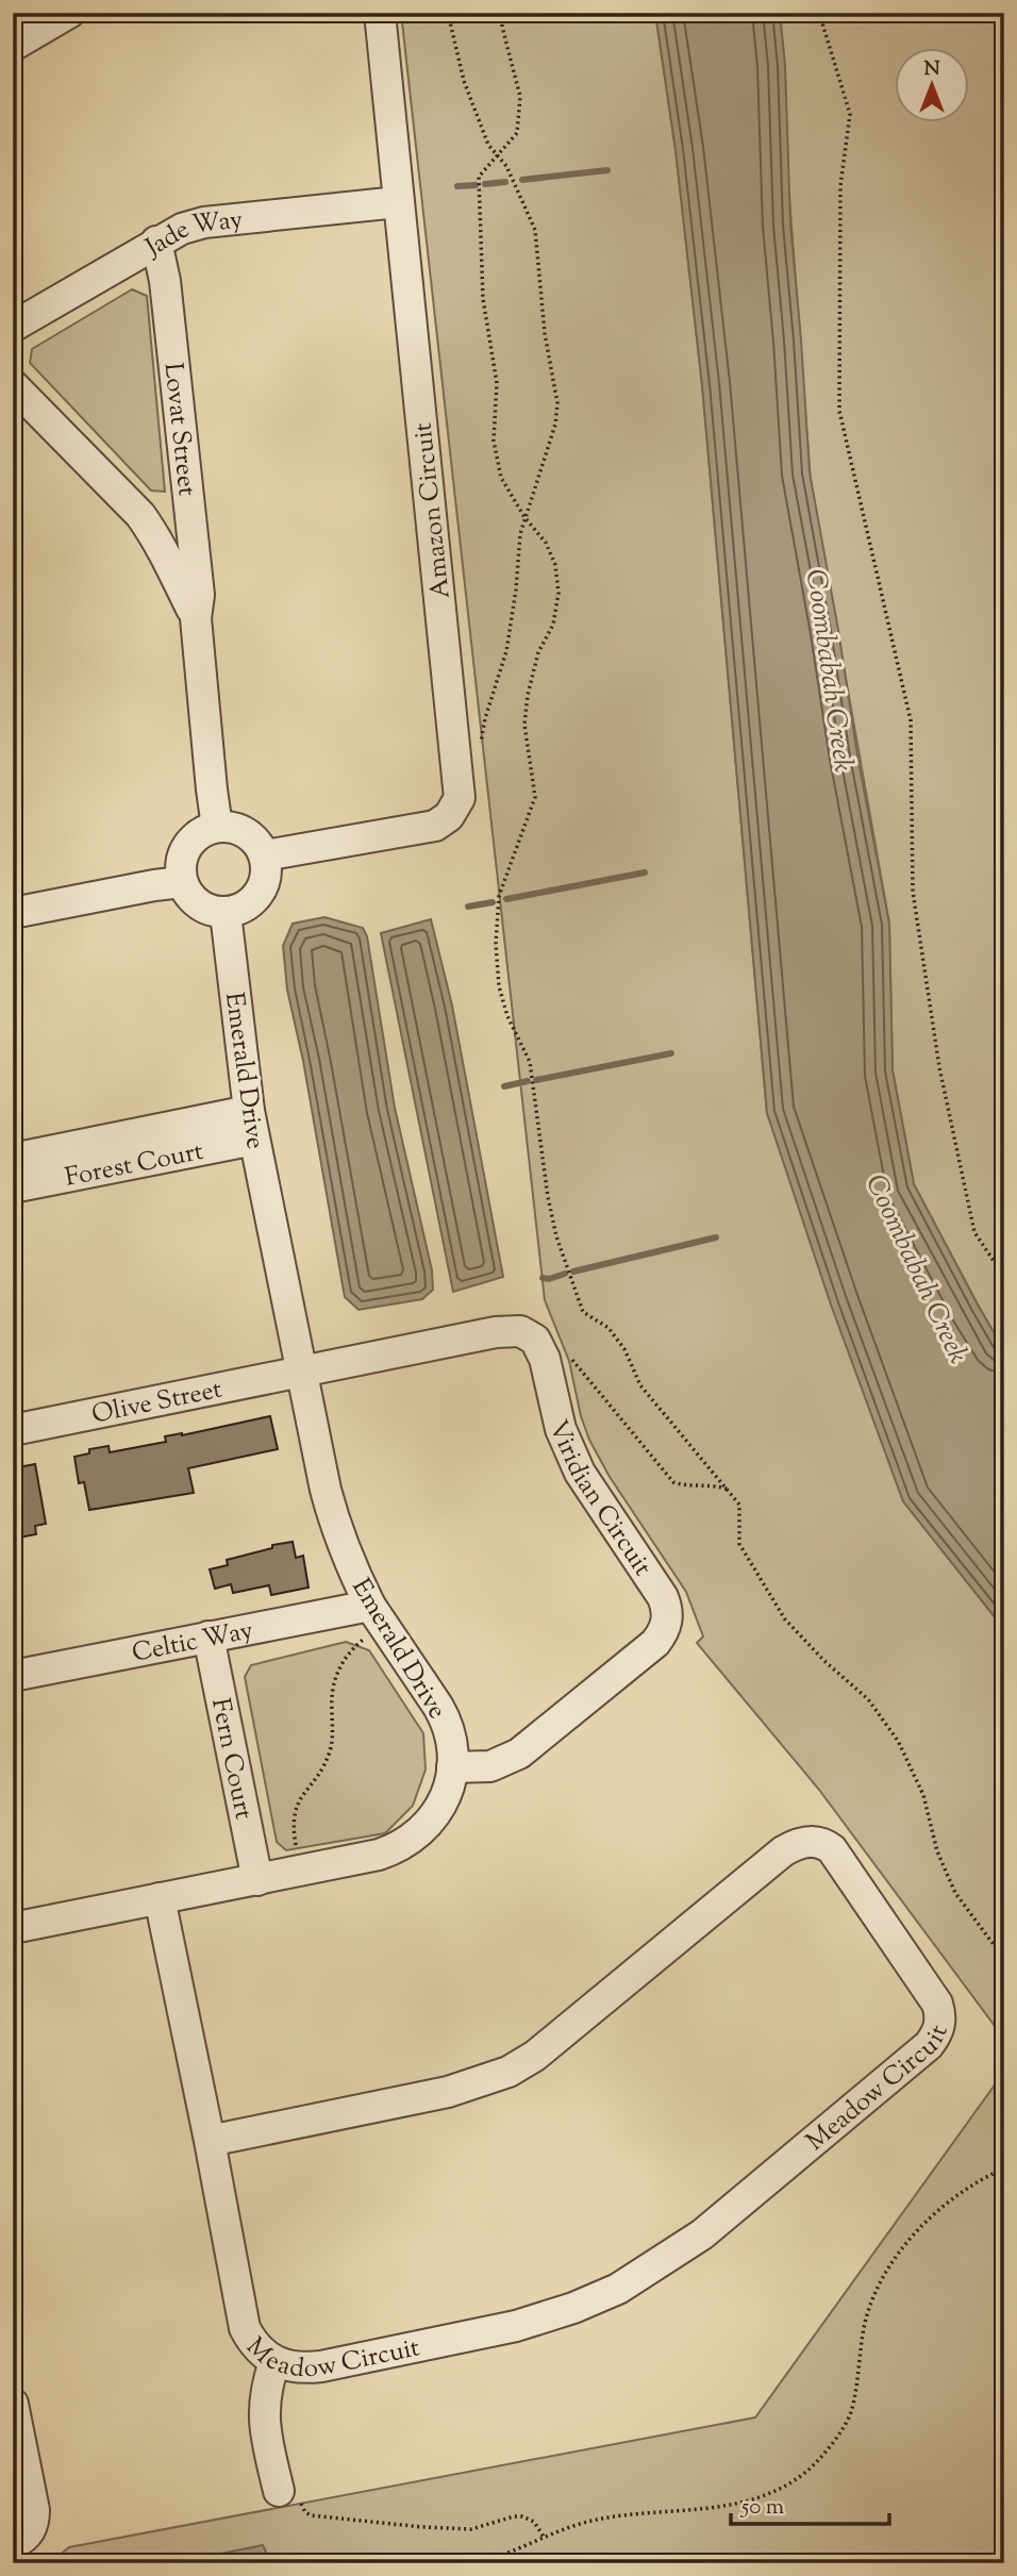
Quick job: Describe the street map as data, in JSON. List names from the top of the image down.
{
  "streets": {
    "street": [
      "Jade Way",
      "Lovat Street",
      "Amazon Circuit",
      "Emerald Drive",
      "Forest Court",
      "Olive Street",
      "Viridian Circuit",
      "Celtic Way",
      "Fern Court",
      "Meadow Circuit"
    ]
  },
  "crossings": [
    ["Jade Way", "Lovat Street"],
    ["Jade Way", "Amazon Circuit"],
    ["Lovat Street", "Amazon Circuit"],
    ["Lovat Street", "Emerald Drive"],
    ["Amazon Circuit", "Emerald Drive"],
    ["Emerald Drive", "Forest Court"],
    ["Emerald Drive", "Olive Street"],
    ["Emerald Drive", "Viridian Circuit"],
    ["Emerald Drive", "Celtic Way"],
    ["Emerald Drive", "Fern Court"],
    ["Emerald Drive", "Meadow Circuit"],
    ["Olive Street", "Viridian Circuit"],
    ["Celtic Way", "Fern Court"]
  ],
  "water": ["Coombabah Creek"],
  "scale_bar": "50 m",
  "north": "top"
}
